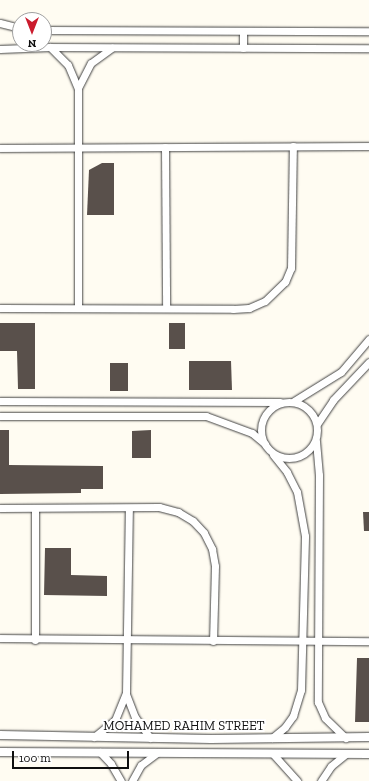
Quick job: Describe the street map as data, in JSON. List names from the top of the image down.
{
  "streets": {
    "street": ["MOHAMED RAHIM STREET"]
  },
  "scale_bar": "100 m",
  "north": "bottom"
}
